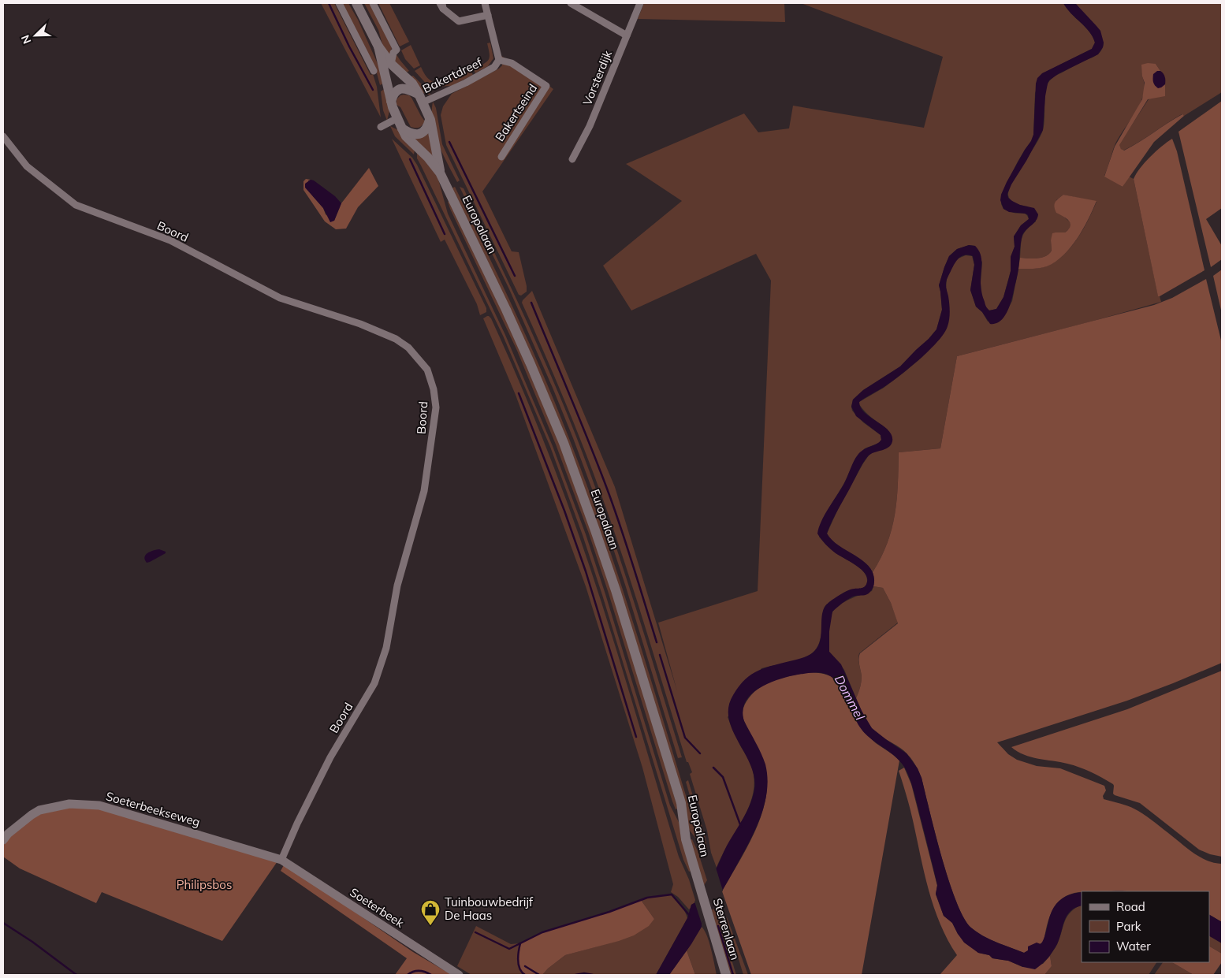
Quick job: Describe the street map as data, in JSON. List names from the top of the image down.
{
  "streets": {
    "main road": ["Europalaan", "Sterrenlaan"],
    "street": [
      "Bakertdreef",
      "Vorsterdijk",
      "Bakertseind",
      "Boord",
      "Soeterbeekseweg",
      "Soeterbeek"
    ]
  },
  "crossings": [
    ["Bakertdreef", "Bakertseind"],
    ["Bakertdreef", "Europalaan"],
    ["Europalaan", "Sterrenlaan"],
    ["Boord", "Soeterbeekseweg"],
    ["Boord", "Soeterbeek"],
    ["Soeterbeekseweg", "Soeterbeek"]
  ],
  "water": ["Dommel"],
  "parks": ["Philipsbos"],
  "places": {
    "shop": ["Tuinbouwbedrijf De Haas"]
  },
  "legend": ["Road", "Park", "Water"],
  "north": "bottom left"
}
